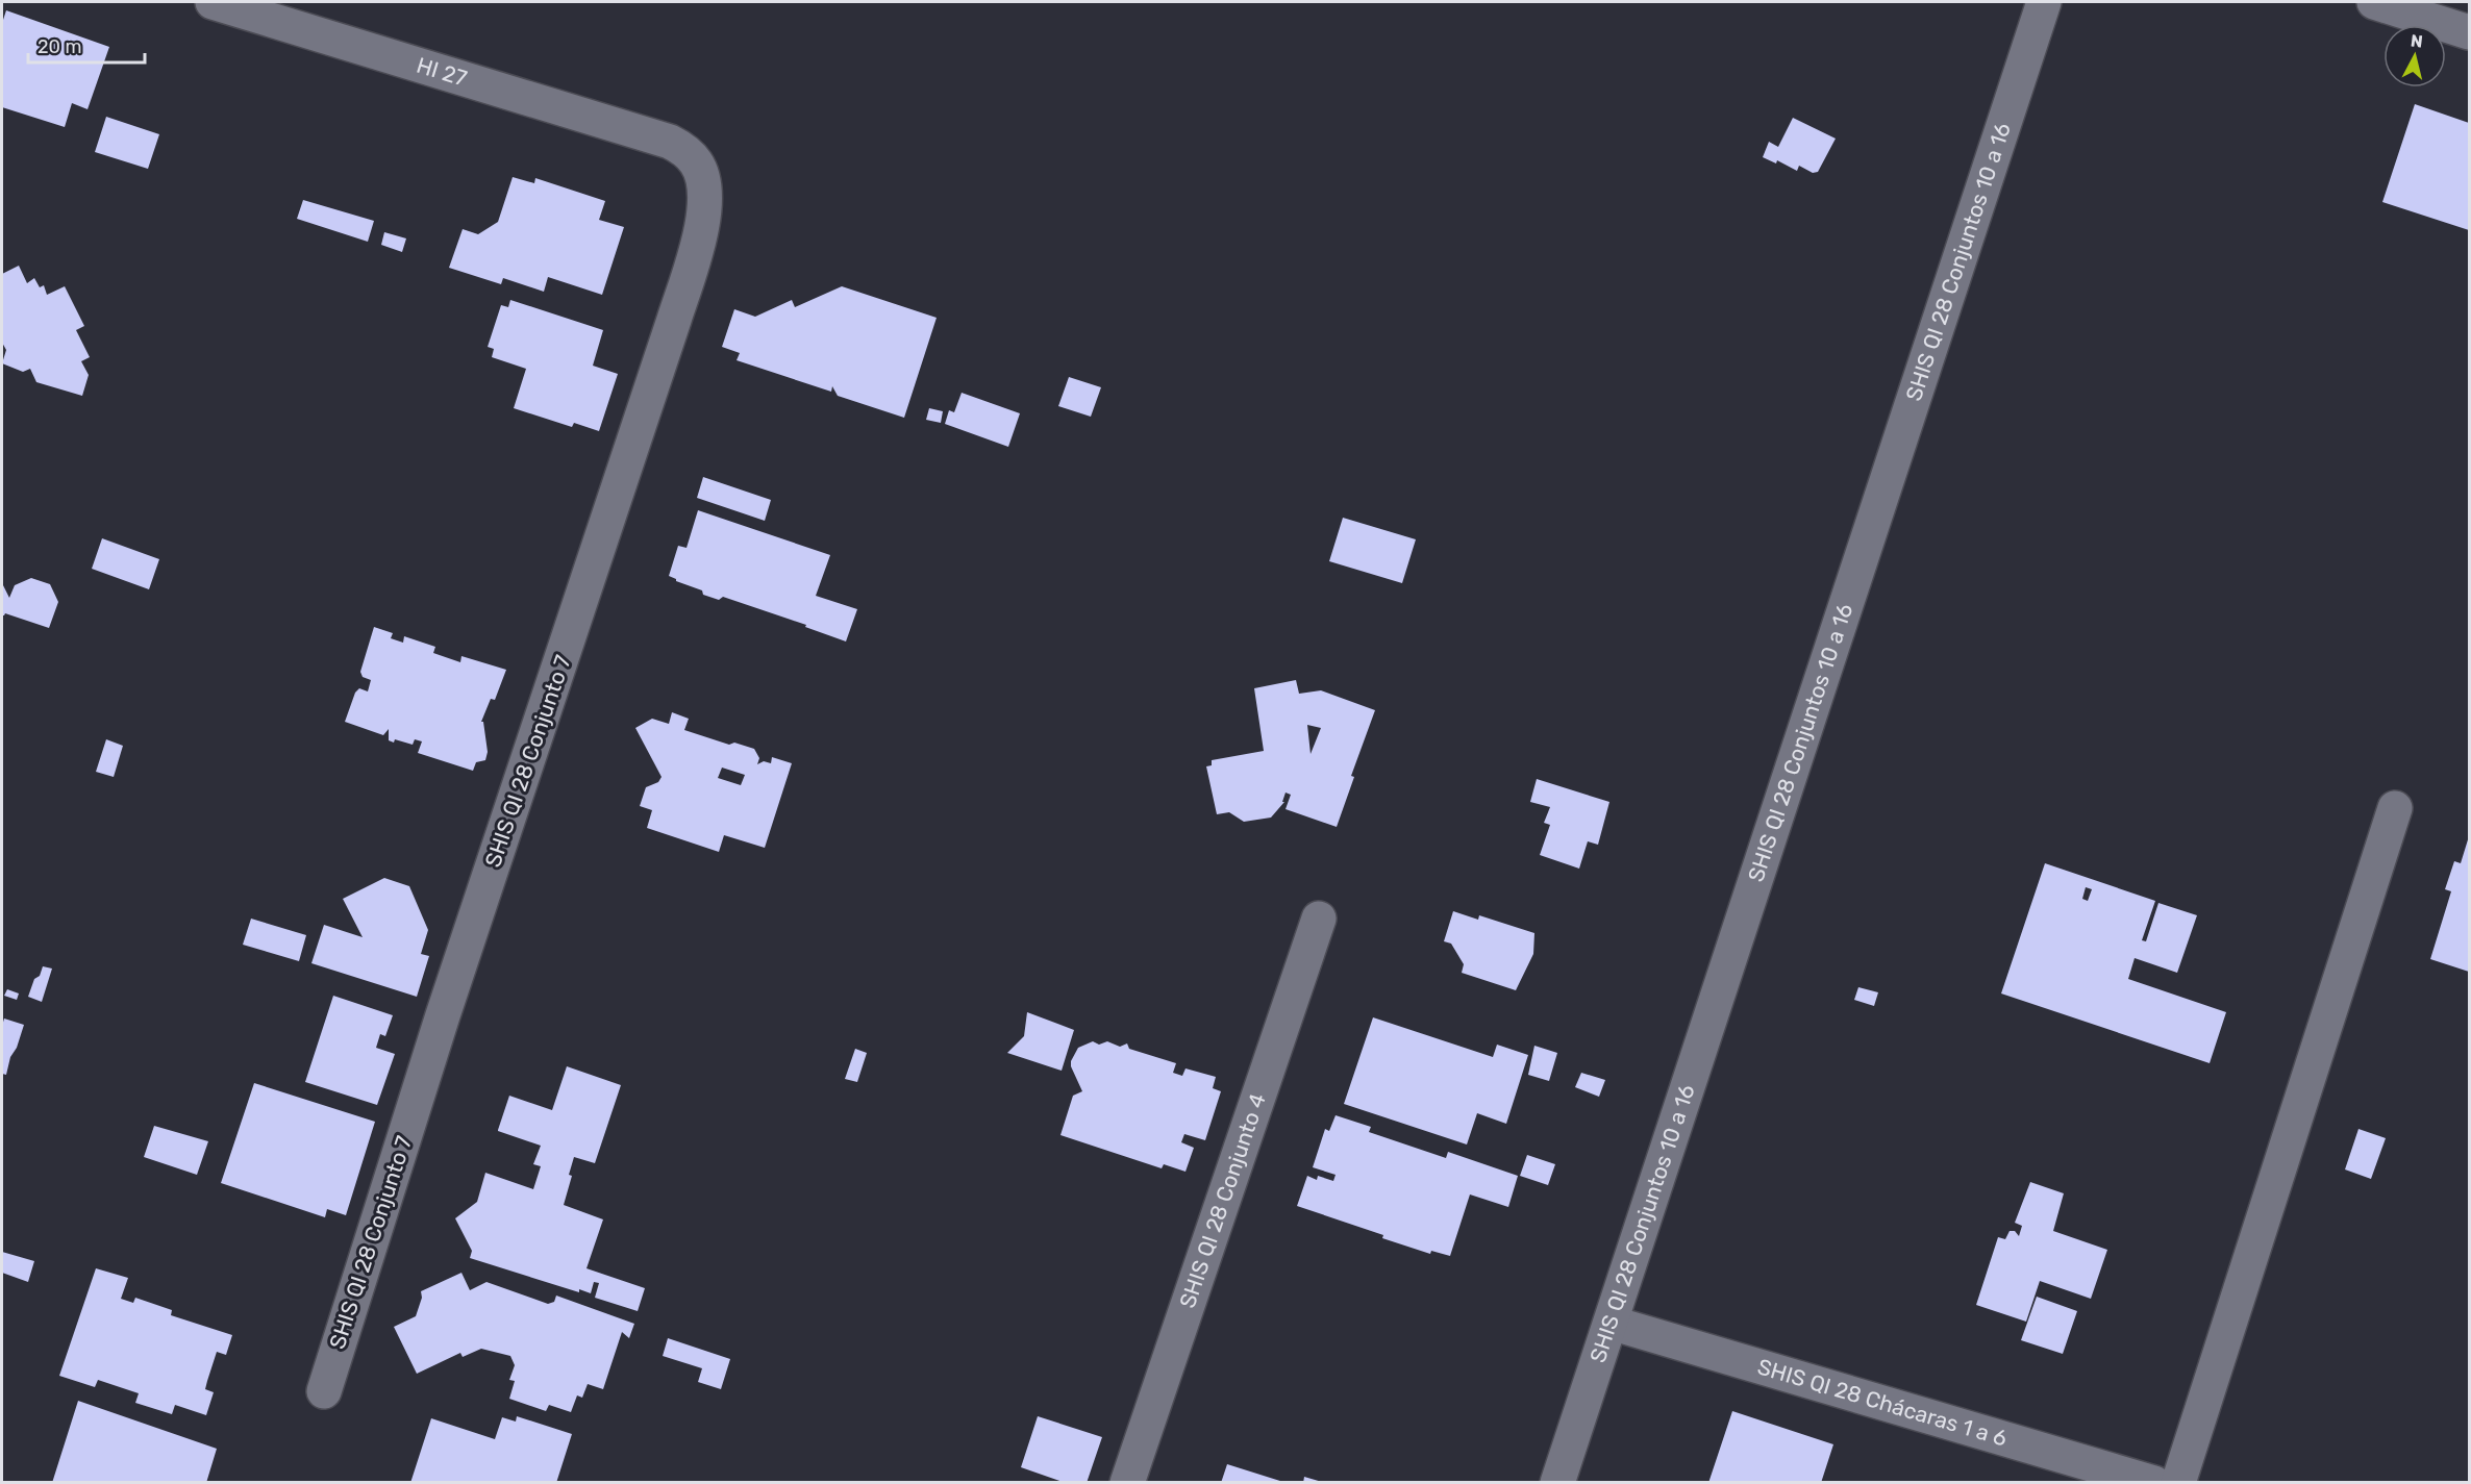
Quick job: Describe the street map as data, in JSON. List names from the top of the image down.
{
  "streets": {
    "street": [
      "HI 27",
      "SHIS QI 28 Conjuntos 10 a 16",
      "SHIS QI 28 Conjunto 7",
      "SHIS QI 28 Conjunto 4",
      "SHIS QI 28 Chácaras 1 a 6"
    ]
  },
  "crossings": [
    ["HI 27", "SHIS QI 28 Conjunto 7"],
    ["SHIS QI 28 Conjuntos 10 a 16", "SHIS QI 28 Chácaras 1 a 6"]
  ],
  "scale_bar": "20 m",
  "north": "top"
}
